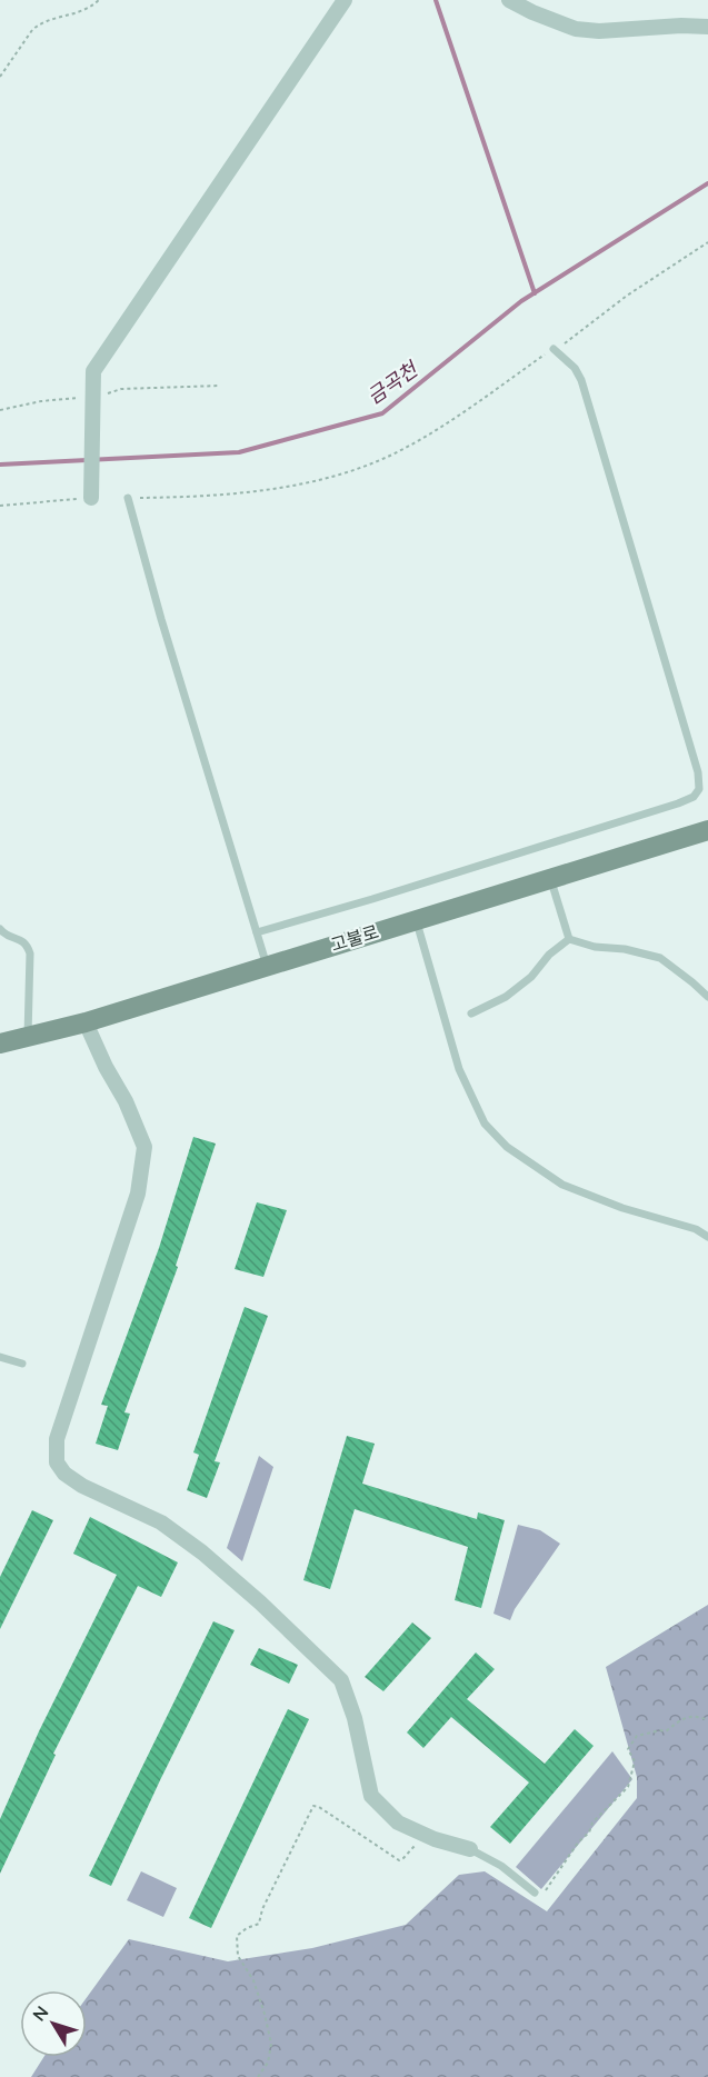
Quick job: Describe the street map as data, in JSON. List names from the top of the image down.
{
  "streets": {
    "main road": ["고불로"]
  },
  "water": ["금곡천"],
  "north": "top left"
}
